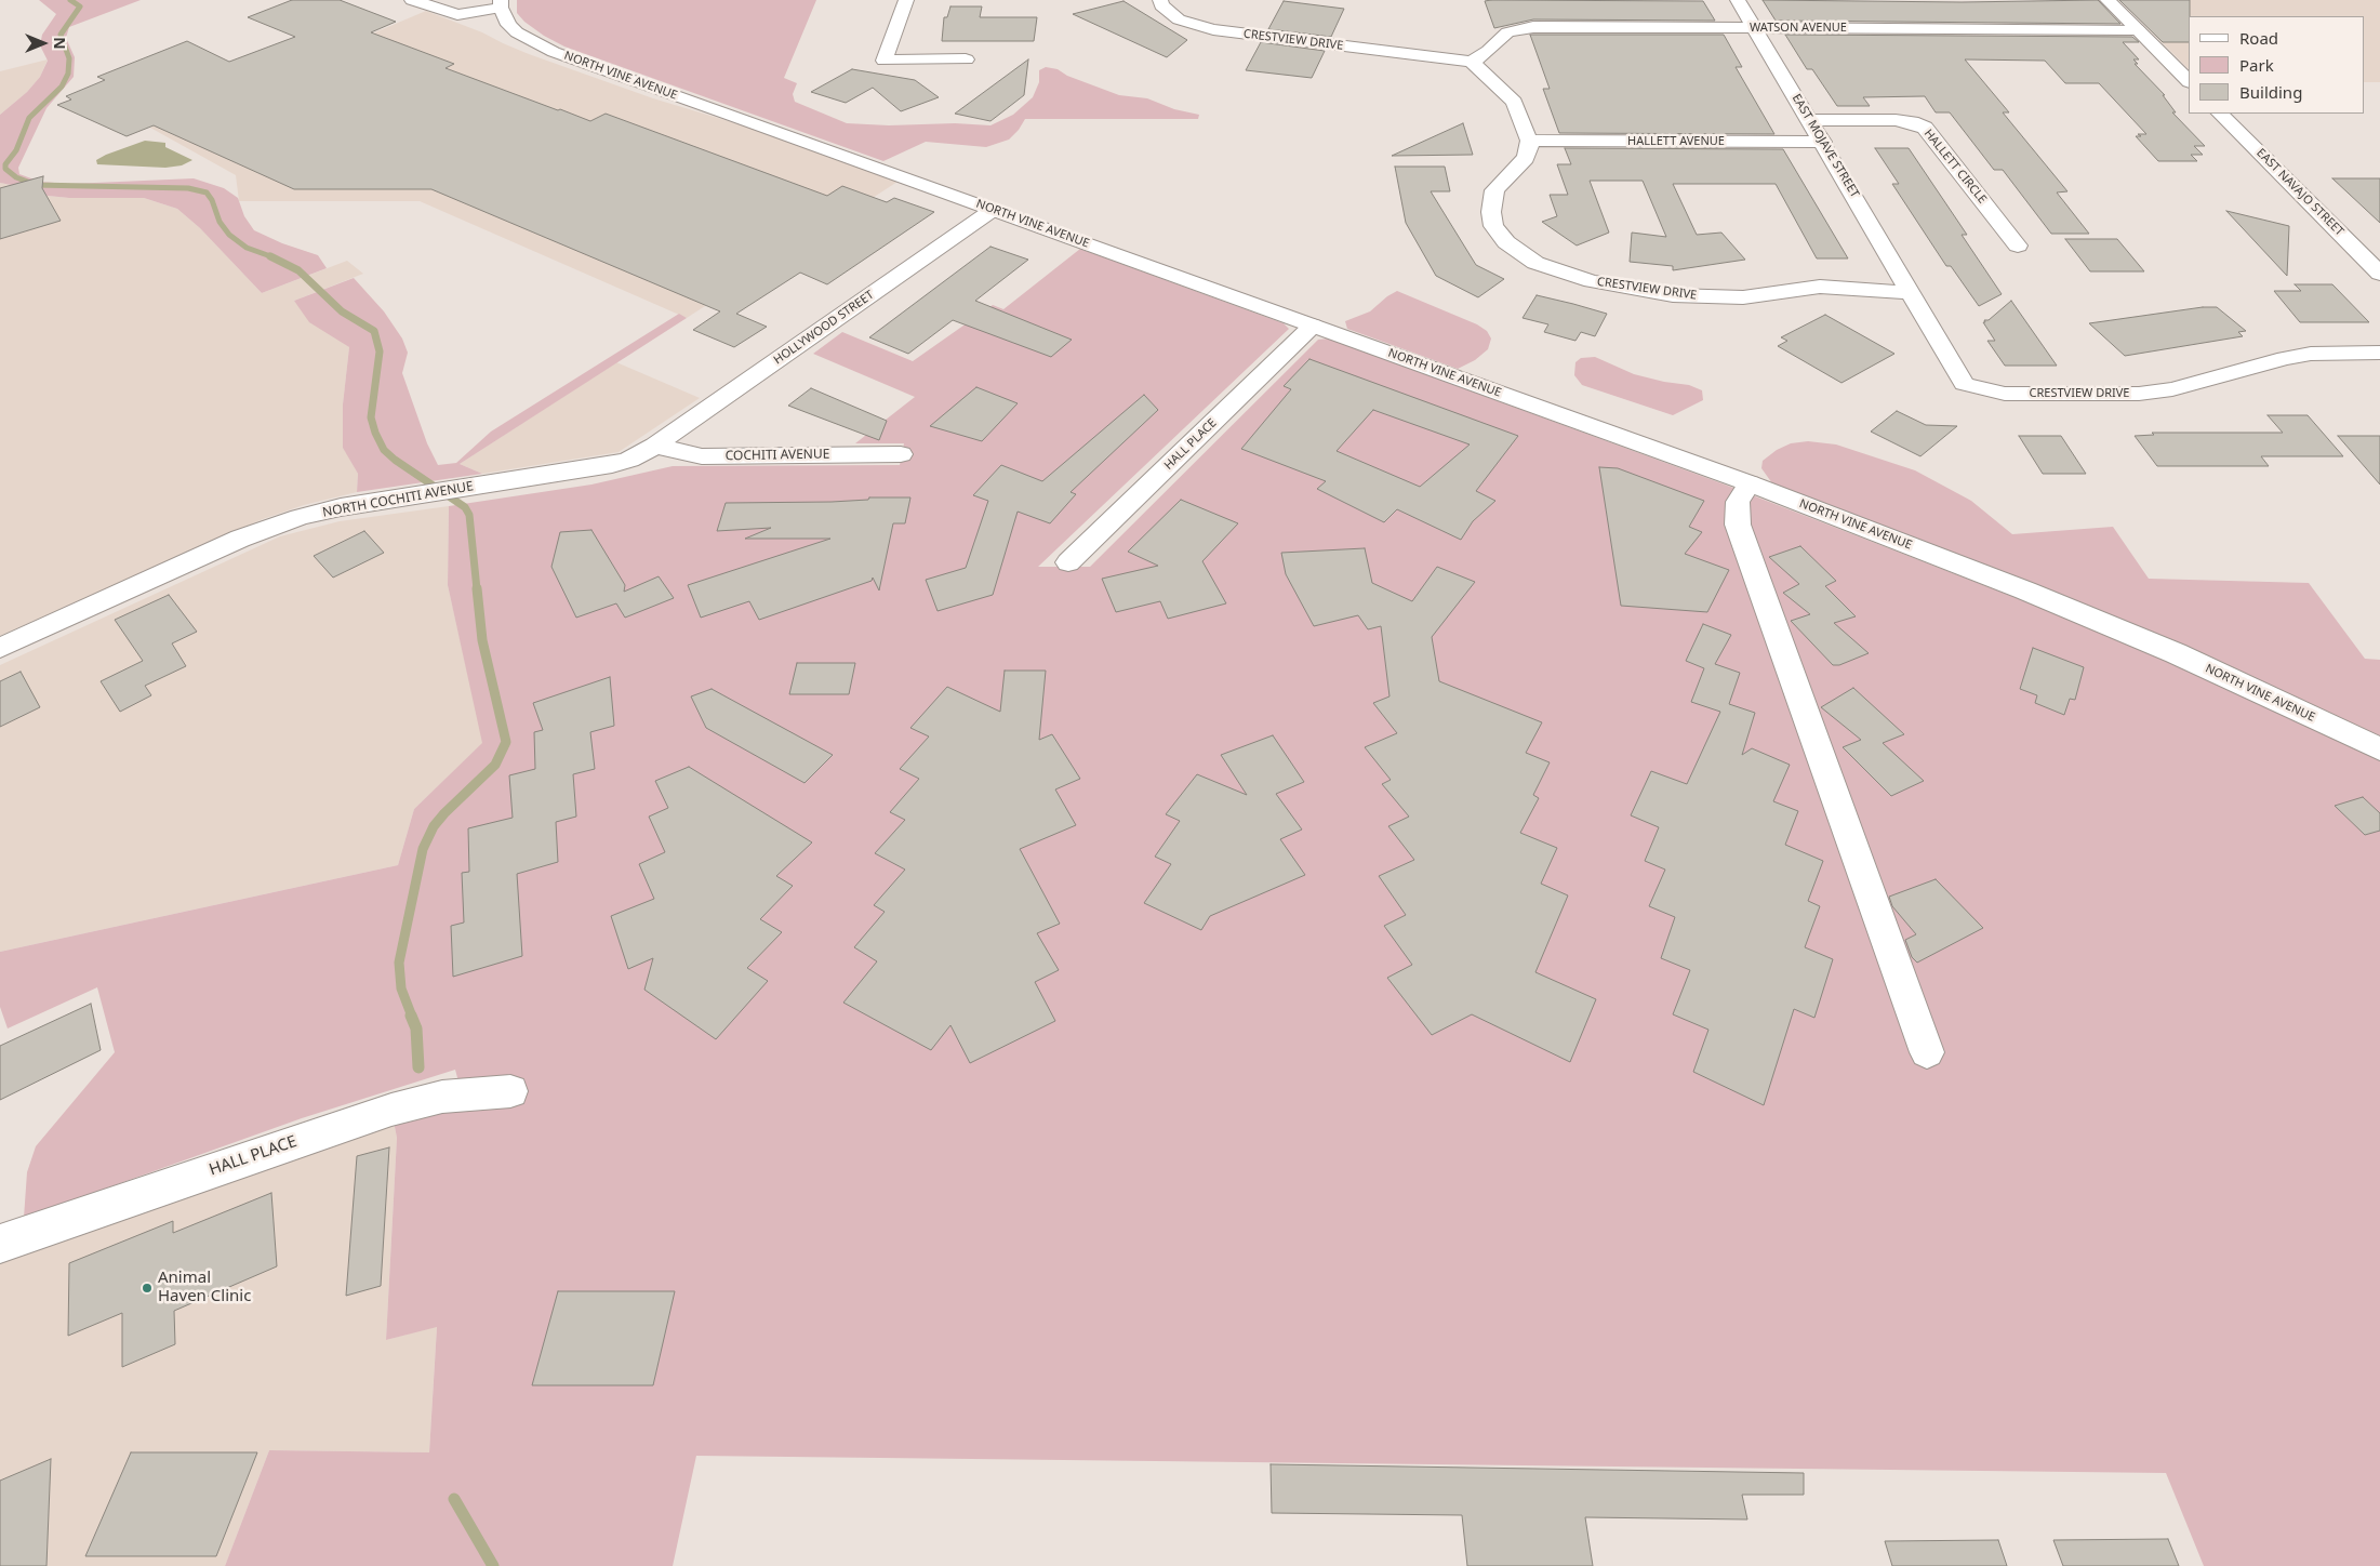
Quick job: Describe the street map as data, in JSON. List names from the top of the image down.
{
  "streets": {
    "street": [
      "WATSON AVENUE",
      "CRESTVIEW DRIVE",
      "NORTH VINE AVENUE",
      "HALLETT AVENUE",
      "EAST MOJAVE STREET",
      "HALLETT CIRCLE",
      "EAST NAVAJO STREET",
      "HOLLYWOOD STREET",
      "HALL PLACE",
      "COCHITI AVENUE",
      "NORTH COCHITI AVENUE"
    ]
  },
  "crossings": [
    ["WATSON AVENUE", "CRESTVIEW DRIVE"],
    ["WATSON AVENUE", "EAST MOJAVE STREET"],
    ["CRESTVIEW DRIVE", "HALLETT AVENUE"],
    ["CRESTVIEW DRIVE", "EAST MOJAVE STREET"],
    ["NORTH VINE AVENUE", "HOLLYWOOD STREET"],
    ["NORTH VINE AVENUE", "HALL PLACE"],
    ["HALLETT AVENUE", "EAST MOJAVE STREET"],
    ["EAST MOJAVE STREET", "HALLETT CIRCLE"],
    ["HOLLYWOOD STREET", "COCHITI AVENUE"],
    ["HOLLYWOOD STREET", "NORTH COCHITI AVENUE"],
    ["COCHITI AVENUE", "NORTH COCHITI AVENUE"]
  ],
  "places": ["Animal Haven Clinic"],
  "legend": ["Road", "Park", "Building"],
  "north": "right"
}
